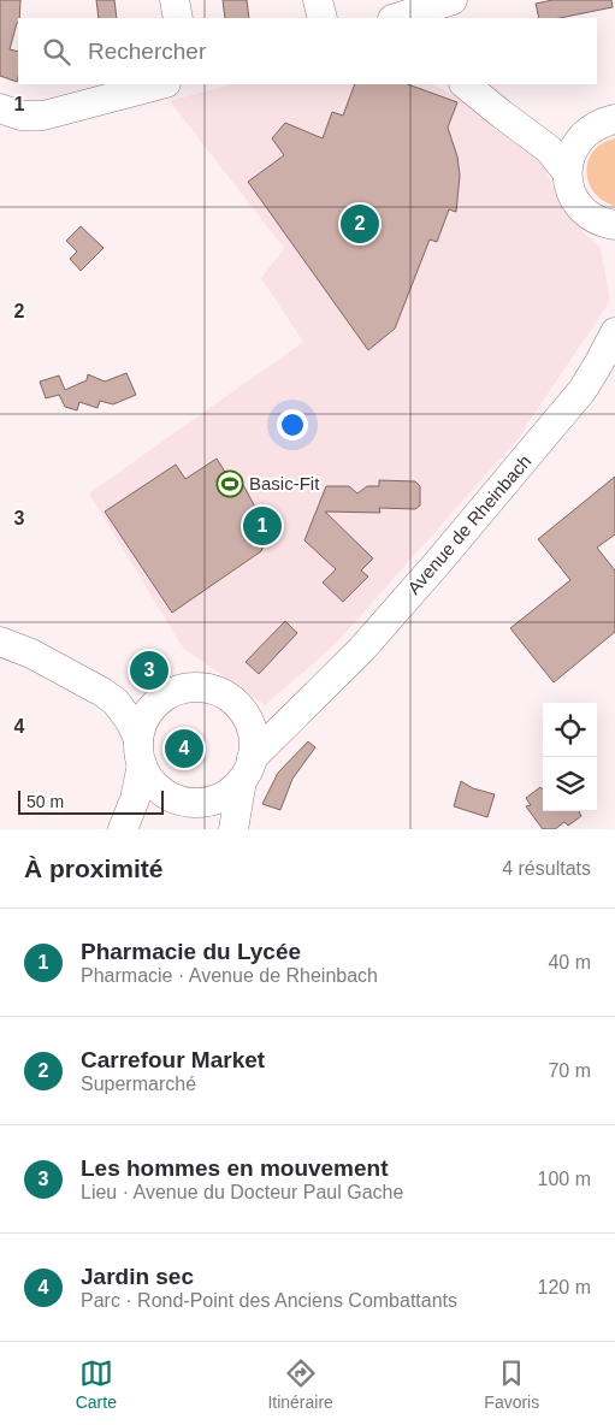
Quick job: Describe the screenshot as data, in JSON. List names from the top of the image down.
{
  "streets": {
    "street": ["Avenue de Rheinbach"]
  },
  "places": {
    "sports": ["Basic-Fit"]
  },
  "scale_bar": "50 m",
  "page": {
    "search": "Rechercher",
    "pins": [
      "2",
      "1",
      "3",
      "4"
    ],
    "scale": "50 m",
    "heading": ["À proximité", "4 résultats"],
    "list": [
      {
        "mark": "1",
        "name": "Pharmacie du Lycée",
        "note": "Pharmacie · Avenue de Rheinbach",
        "value": "40 m"
      },
      {
        "mark": "2",
        "name": "Carrefour Market",
        "note": "Supermarché",
        "value": "70 m"
      },
      {
        "mark": "3",
        "name": "Les hommes en mouvement",
        "note": "Lieu · Avenue du Docteur Paul Gache",
        "value": "100 m"
      },
      {
        "mark": "4",
        "name": "Jardin sec",
        "note": "Parc · Rond-Point des Anciens Combattants",
        "value": "120 m"
      }
    ],
    "nav": ["Carte", "Itinéraire", "Favoris"]
  },
  "grid": {
    "rows": [
      "1",
      "2",
      "3",
      "4"
    ]
  }
}
